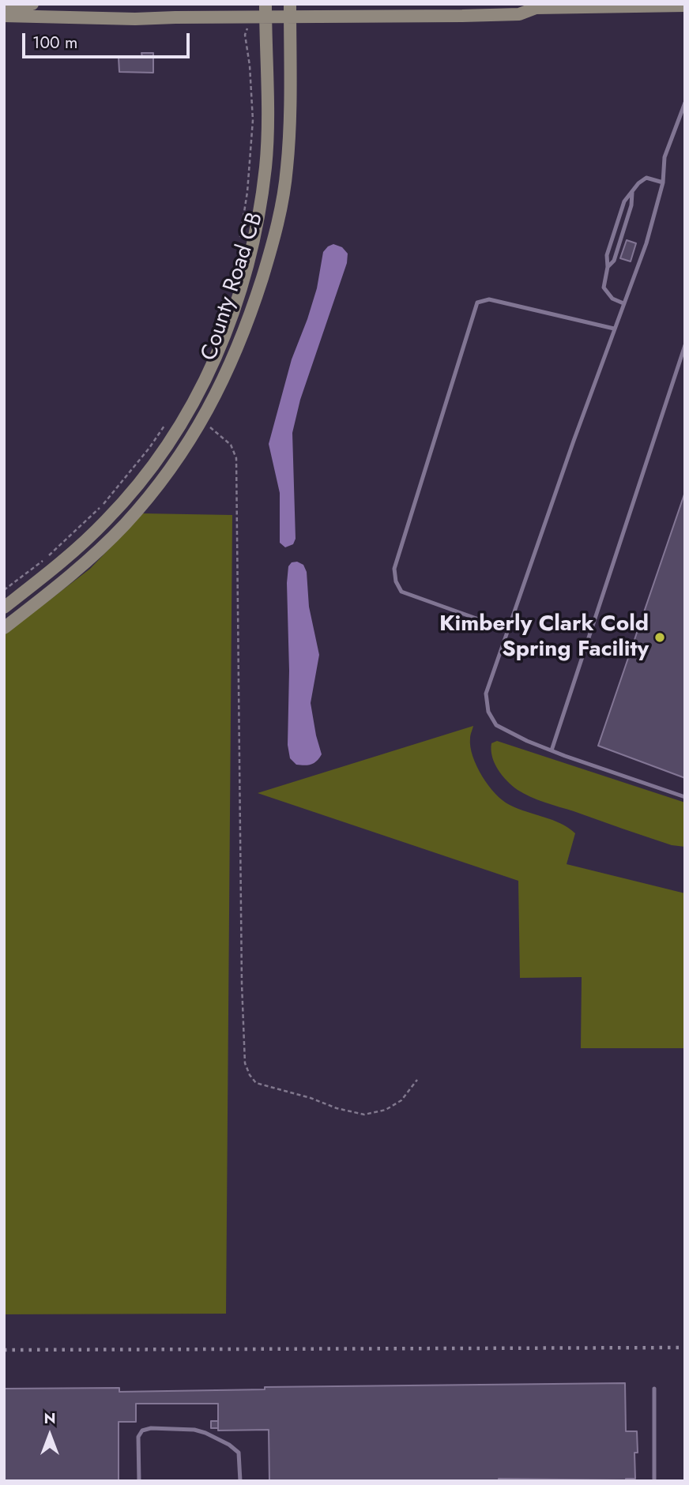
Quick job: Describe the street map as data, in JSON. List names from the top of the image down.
{
  "streets": {
    "main road": ["County Road CB"]
  },
  "places": ["Kimberly Clark Cold Spring Facility"],
  "scale_bar": "100 m",
  "north": "top"
}
